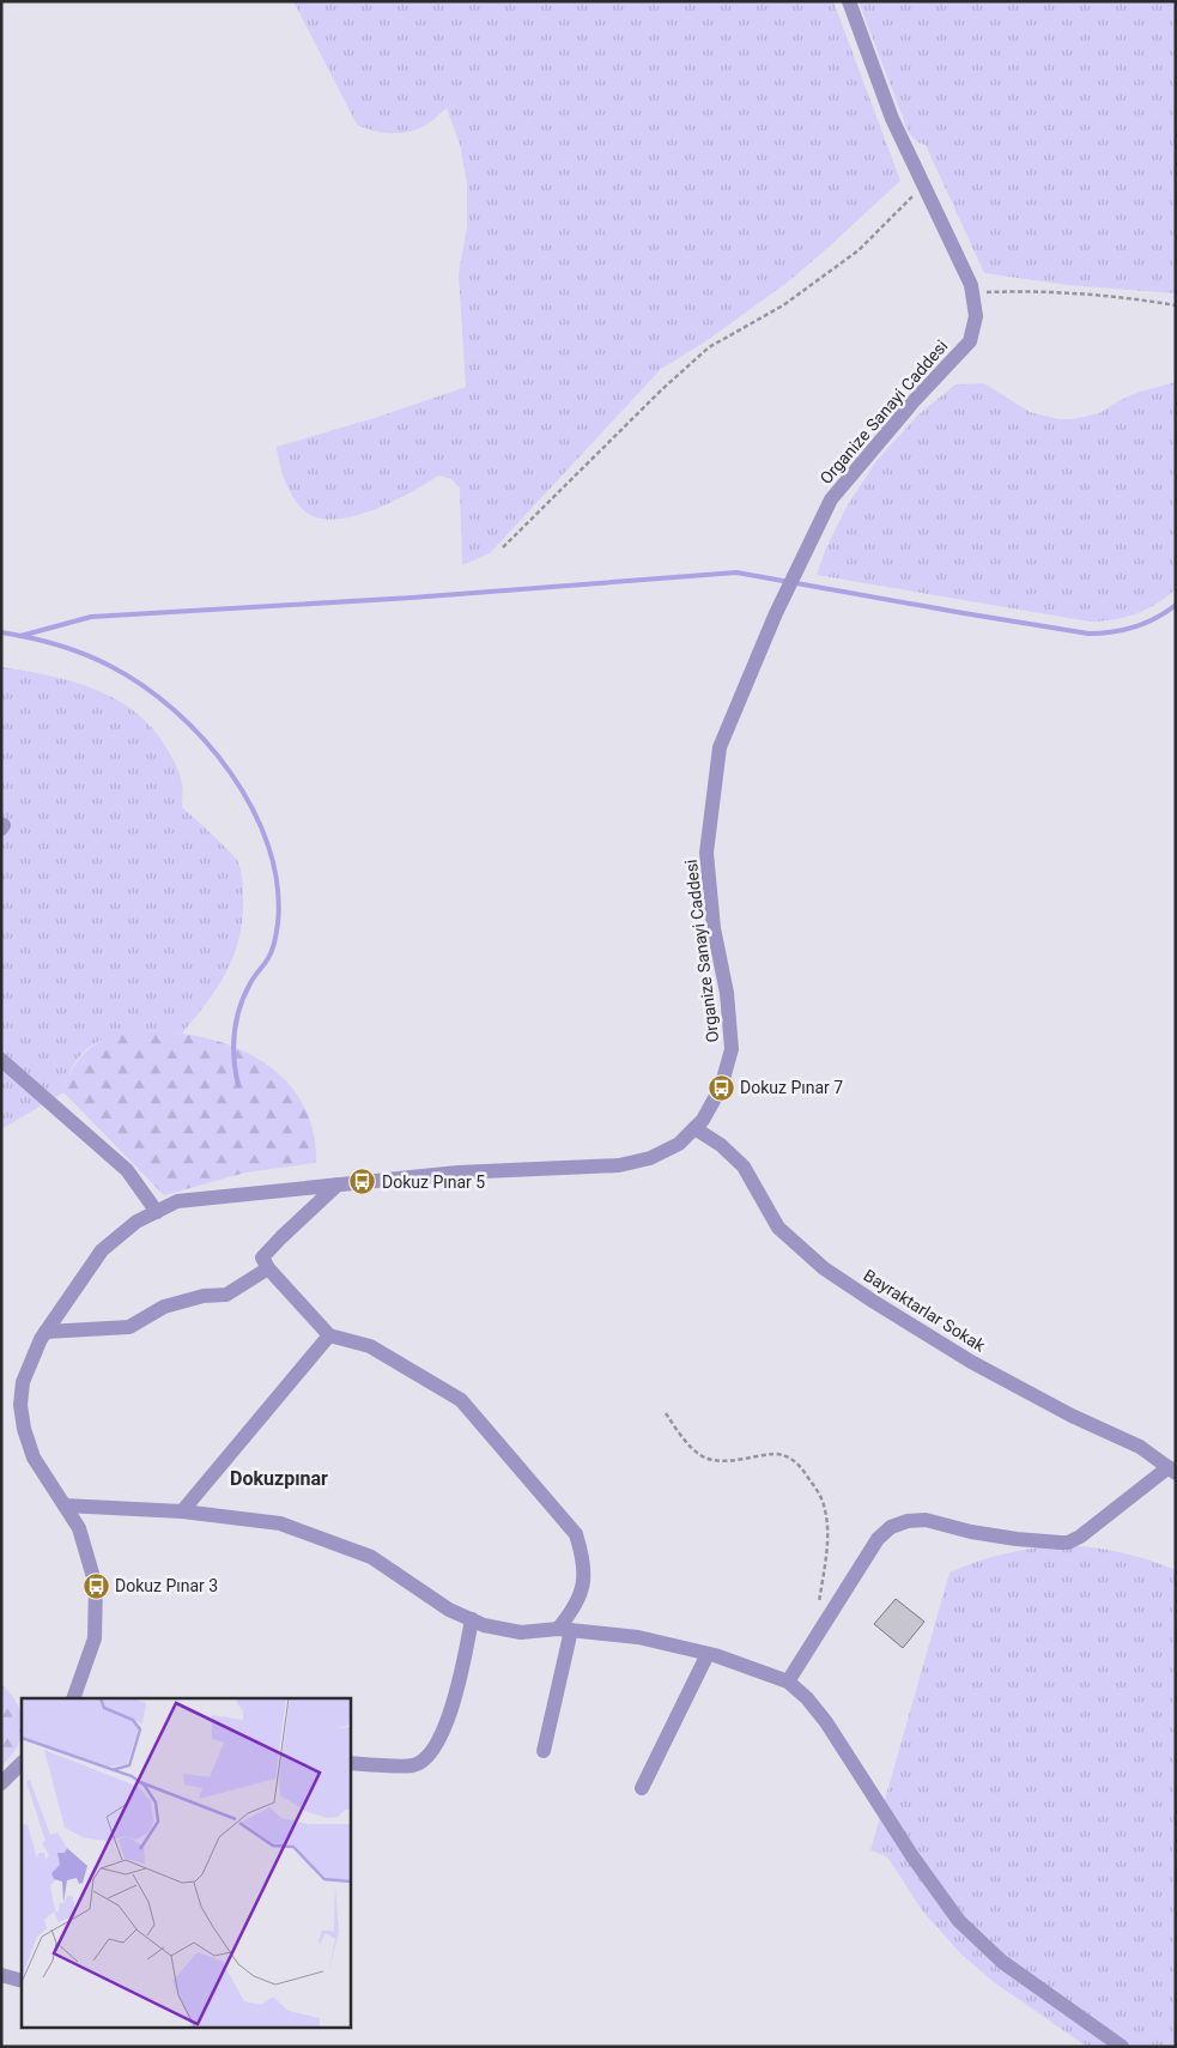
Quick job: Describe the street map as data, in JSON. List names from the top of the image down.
{
  "streets": {
    "street": ["Organize Sanayi Caddesi", "Bayraktarlar Sokak"]
  },
  "crossings": [
    ["Organize Sanayi Caddesi", "Bayraktarlar Sokak"]
  ],
  "districts": ["Dokuzpınar"],
  "places": {
    "bus stop": ["Dokuz Pınar 7", "Dokuz Pınar 5", "Dokuz Pınar 3"]
  }
}
